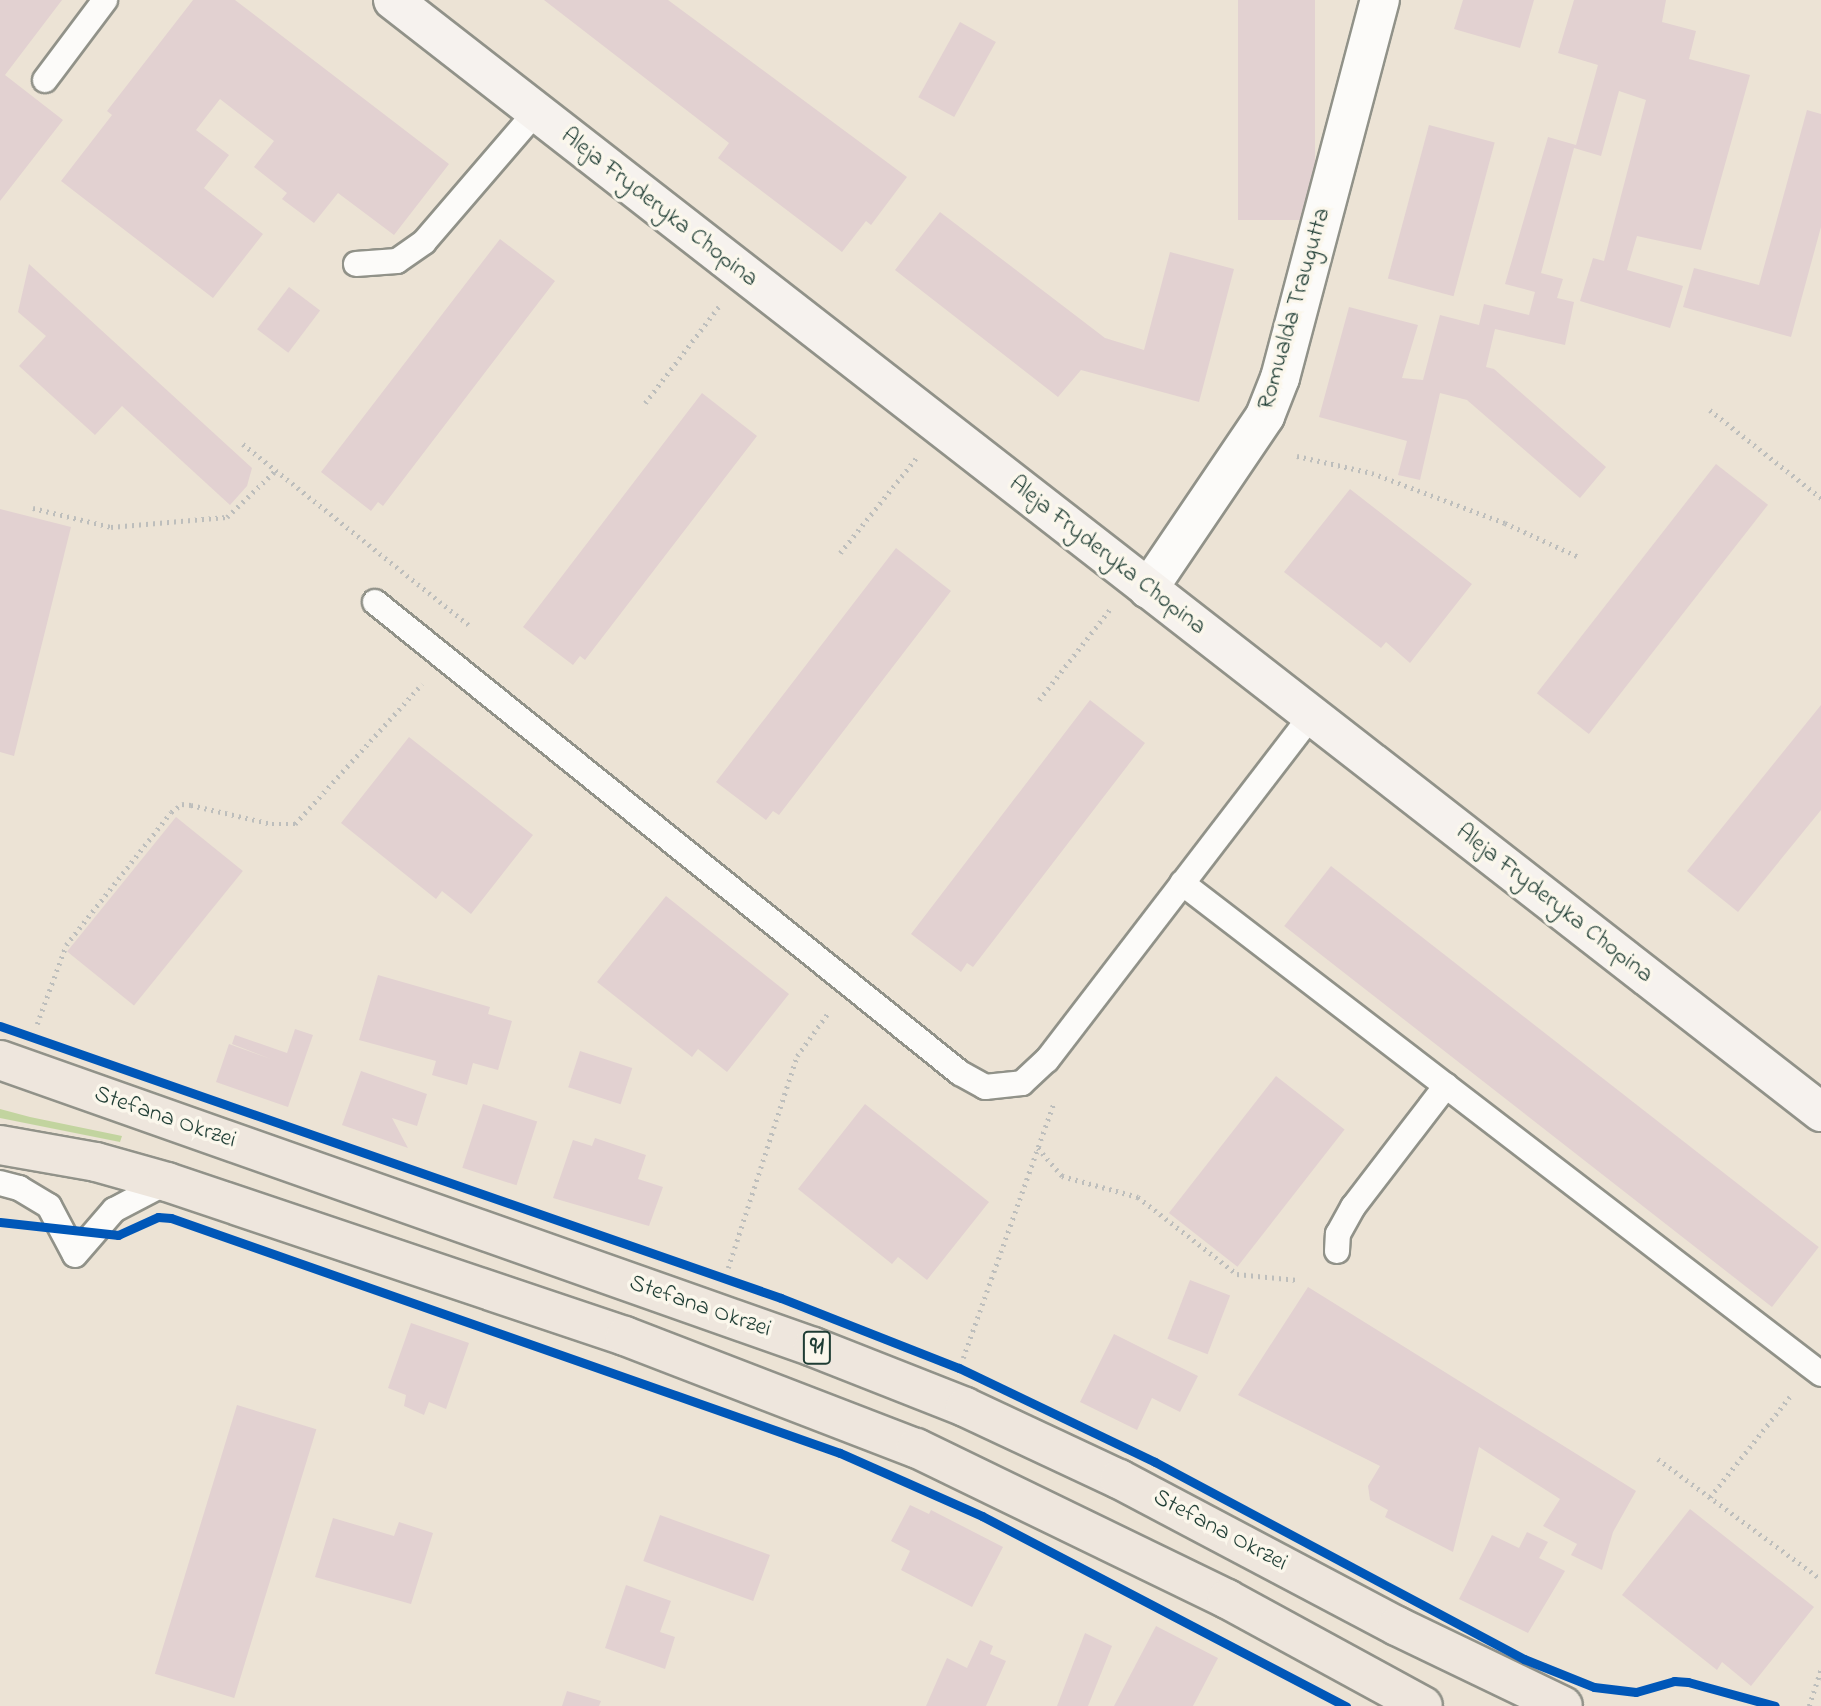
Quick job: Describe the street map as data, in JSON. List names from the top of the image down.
{
  "streets": {
    "main road": ["Stefana Okrzei", "91"],
    "street": ["Aleja Fryderyka Chopina", "Romualda Traugutta"]
  },
  "crossings": [
    ["Aleja Fryderyka Chopina", "Romualda Traugutta"]
  ]
}
